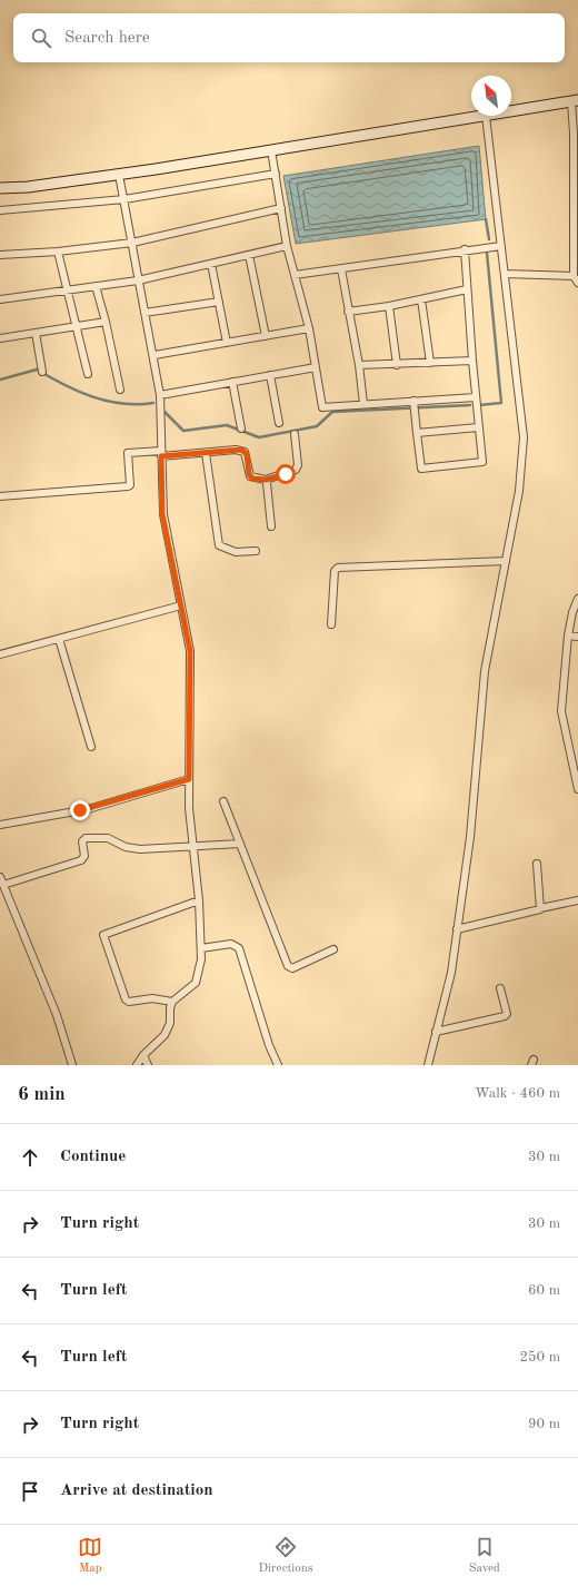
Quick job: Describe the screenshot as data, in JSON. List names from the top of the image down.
{
  "north": "top left",
  "page": {
    "search": "Search here",
    "heading": ["6 min", "Walk · 460 m"],
    "list": [
      ["Continue", "30 m"],
      ["Turn right", "30 m"],
      ["Turn left", "60 m"],
      ["Turn left", "250 m"],
      ["Turn right", "90 m"],
      "Arrive at destination"
    ],
    "nav": ["Map", "Directions", "Saved"]
  }
}
